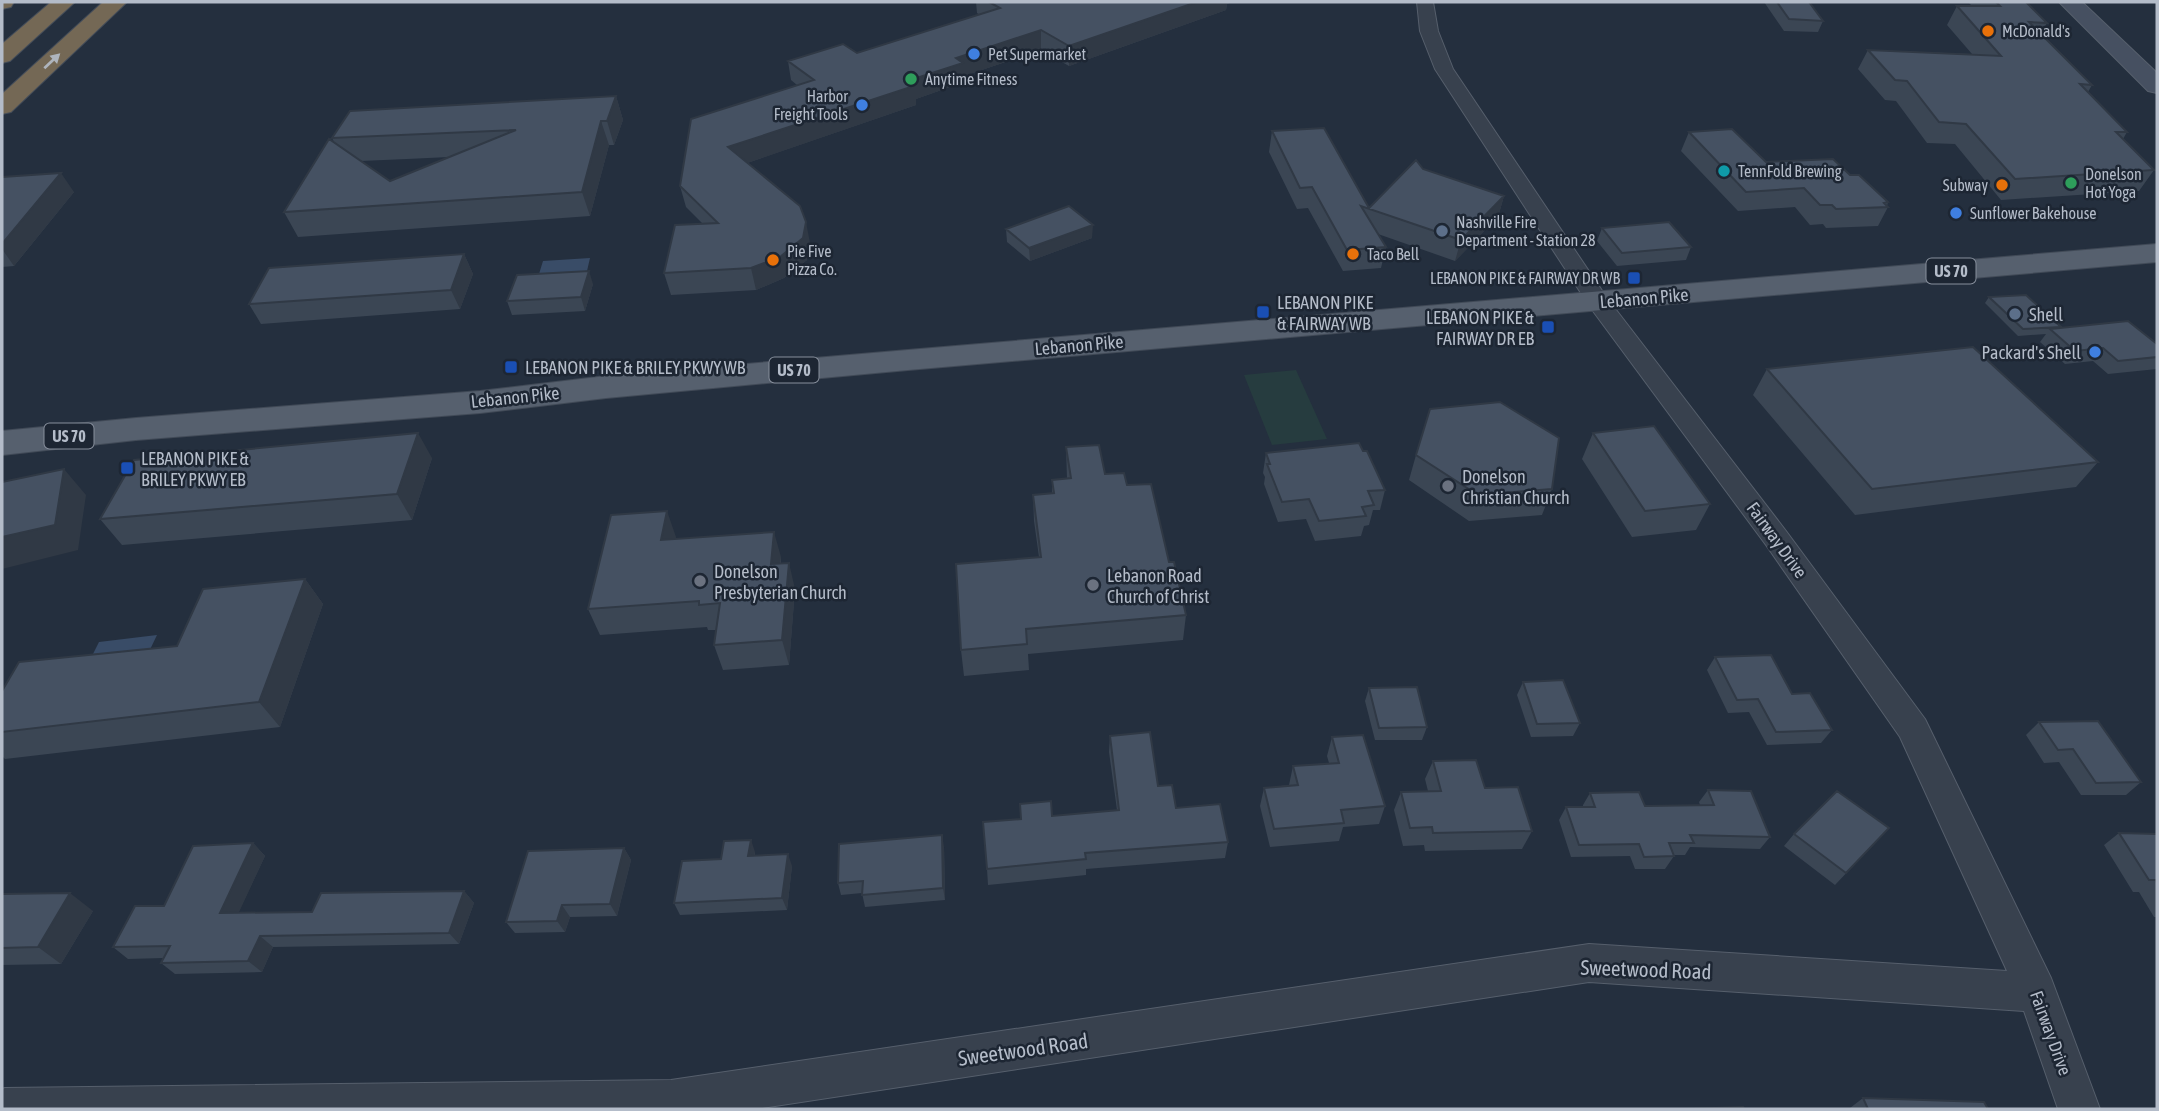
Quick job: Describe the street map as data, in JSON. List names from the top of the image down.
{
  "streets": {
    "main road": ["US 70", "Lebanon Pike"],
    "street": ["Fairway Drive", "Sweetwood Road"]
  },
  "crossings": [
    ["Lebanon Pike", "Fairway Drive"],
    ["Fairway Drive", "Sweetwood Road"]
  ],
  "places": {
    "other": [
      "McDonald's",
      "Pet Supermarket",
      "Anytime Fitness",
      "Harbor Freight Tools",
      "TennFold Brewing",
      "Donelson Hot Yoga",
      "Subway",
      "Sunflower Bakehouse",
      "Nashville Fire Department - Station 28",
      "Taco Bell",
      "Pie Five Pizza Co.",
      "Shell",
      "Packard's Shell",
      "Donelson Christian Church",
      "Donelson Presbyterian Church",
      "Lebanon Road Church of Christ"
    ],
    "transit": [
      "LEBANON PIKE & FAIRWAY DR WB",
      "LEBANON PIKE & FAIRWAY WB",
      "LEBANON PIKE & FAIRWAY DR EB",
      "LEBANON PIKE & BRILEY PKWY WB",
      "LEBANON PIKE & BRILEY PKWY EB"
    ]
  }
}
